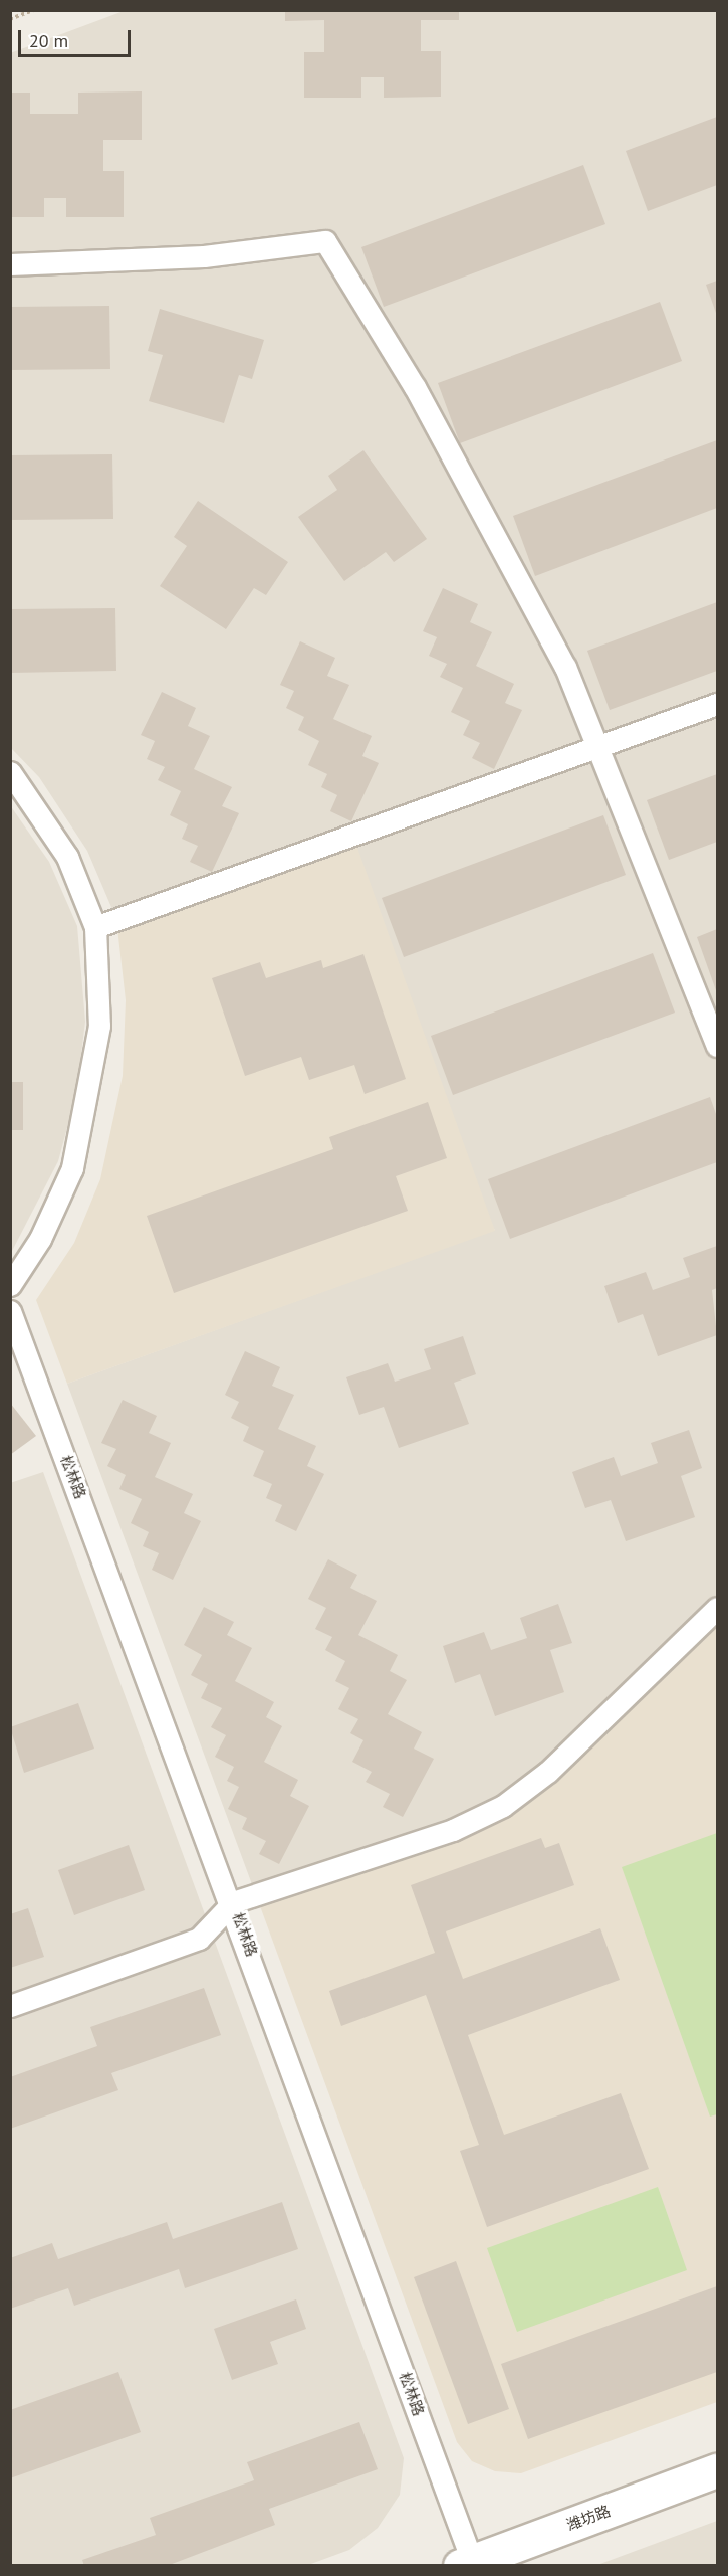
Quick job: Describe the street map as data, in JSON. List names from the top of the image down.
{
  "streets": {
    "street": ["潍坊路"],
    "lane": ["松林路"]
  },
  "crossings": [
    ["松林路", "潍坊路"]
  ],
  "scale_bar": "20 m"
}
